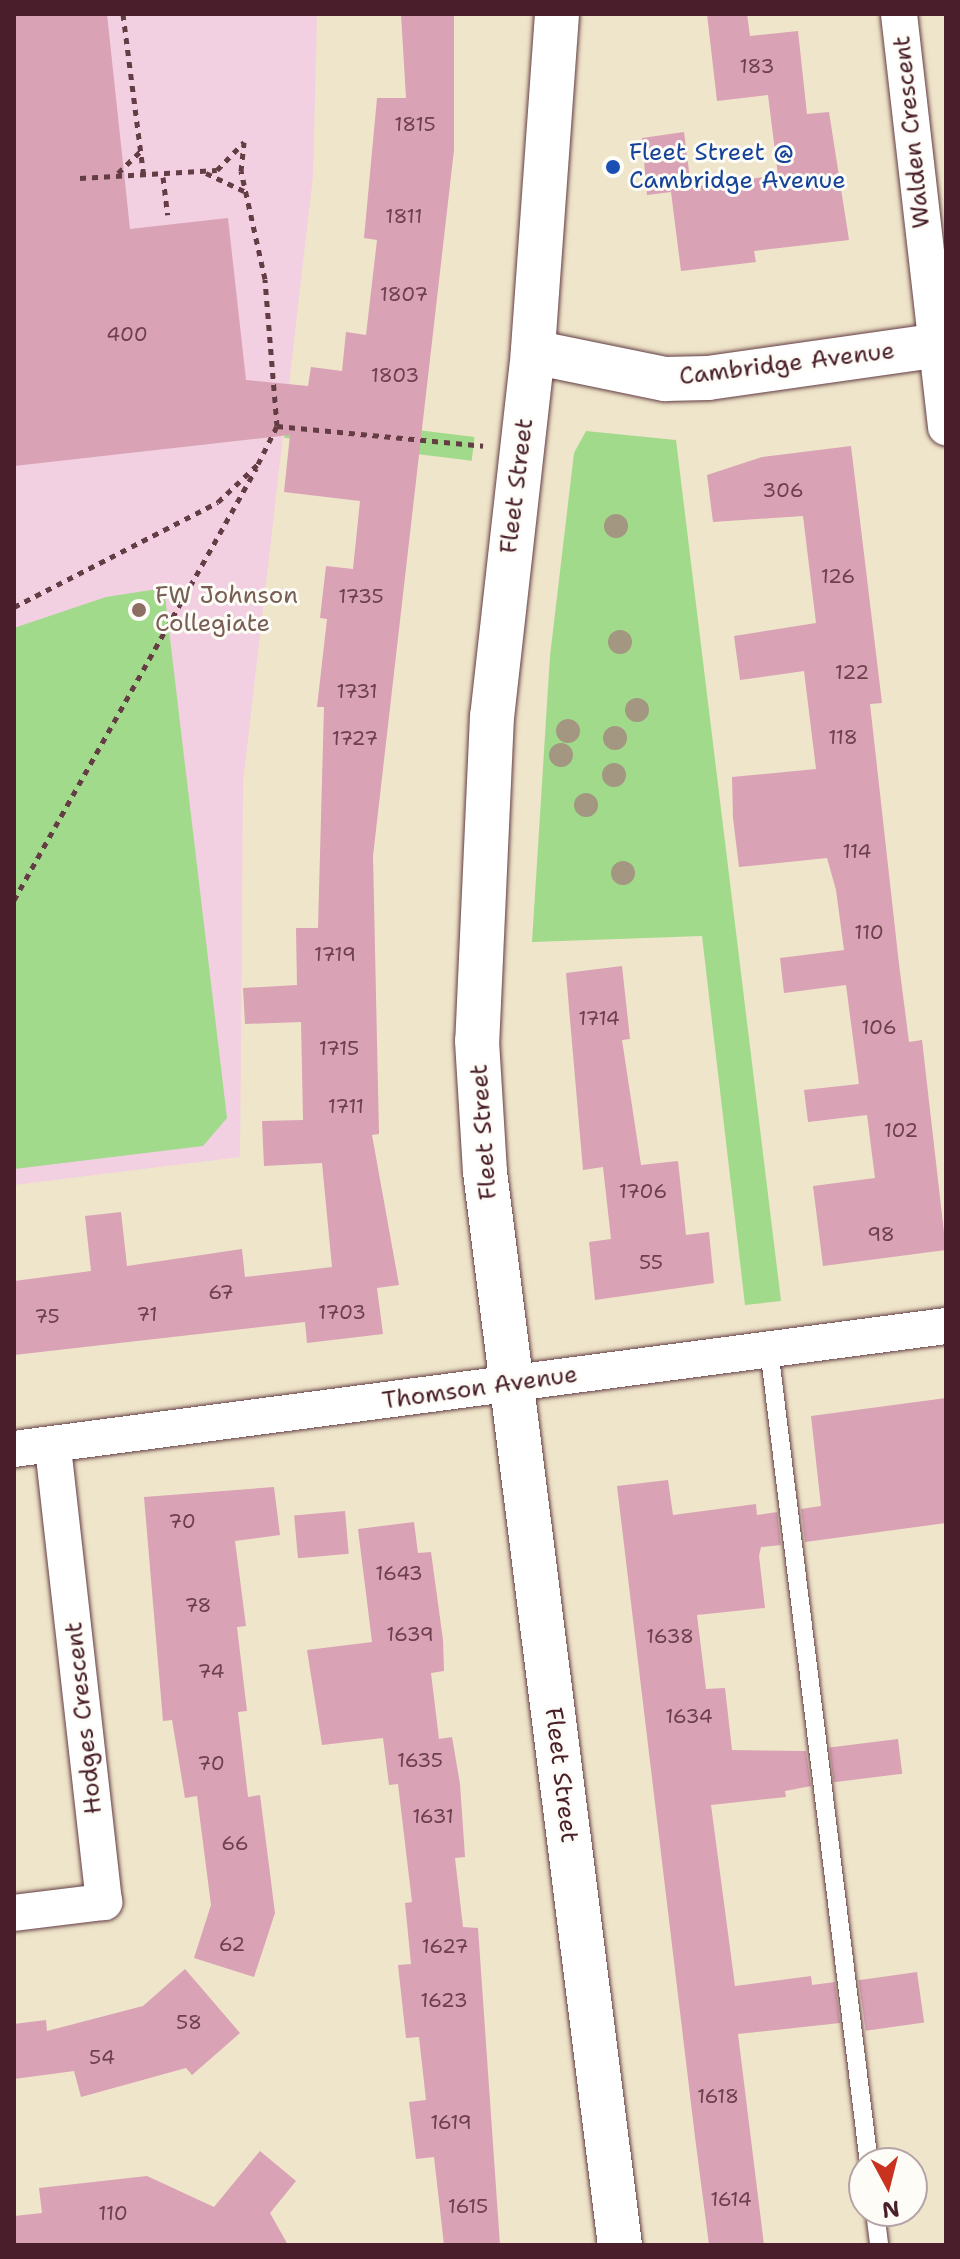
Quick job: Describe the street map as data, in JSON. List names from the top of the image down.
{
  "streets": {
    "street": [
      "Walden Crescent",
      "Cambridge Avenue",
      "Fleet Street",
      "Thomson Avenue",
      "Hodges Crescent"
    ]
  },
  "crossings": [
    ["Walden Crescent", "Cambridge Avenue"],
    ["Cambridge Avenue", "Fleet Street"],
    ["Fleet Street", "Thomson Avenue"],
    ["Thomson Avenue", "Hodges Crescent"]
  ],
  "places": ["Fleet Street @ Cambridge Avenue", "FW Johnson Collegiate"],
  "house_numbers": [
    "183",
    "1815",
    "1811",
    "1807",
    "400",
    "1803",
    "306",
    "126",
    "1735",
    "122",
    "1731",
    "118",
    "1727",
    "114",
    "110",
    "1719",
    "1714",
    "106",
    "1715",
    "1711",
    "102",
    "1706",
    "98",
    "55",
    "67",
    "1703",
    "71",
    "75",
    "70",
    "1643",
    "78",
    "1639",
    "1638",
    "74",
    "1634",
    "1635",
    "70",
    "1631",
    "66",
    "62",
    "1627",
    "1623",
    "58",
    "54",
    "1618",
    "1619",
    "1614",
    "1615",
    "110"
  ],
  "north": "bottom"
}
